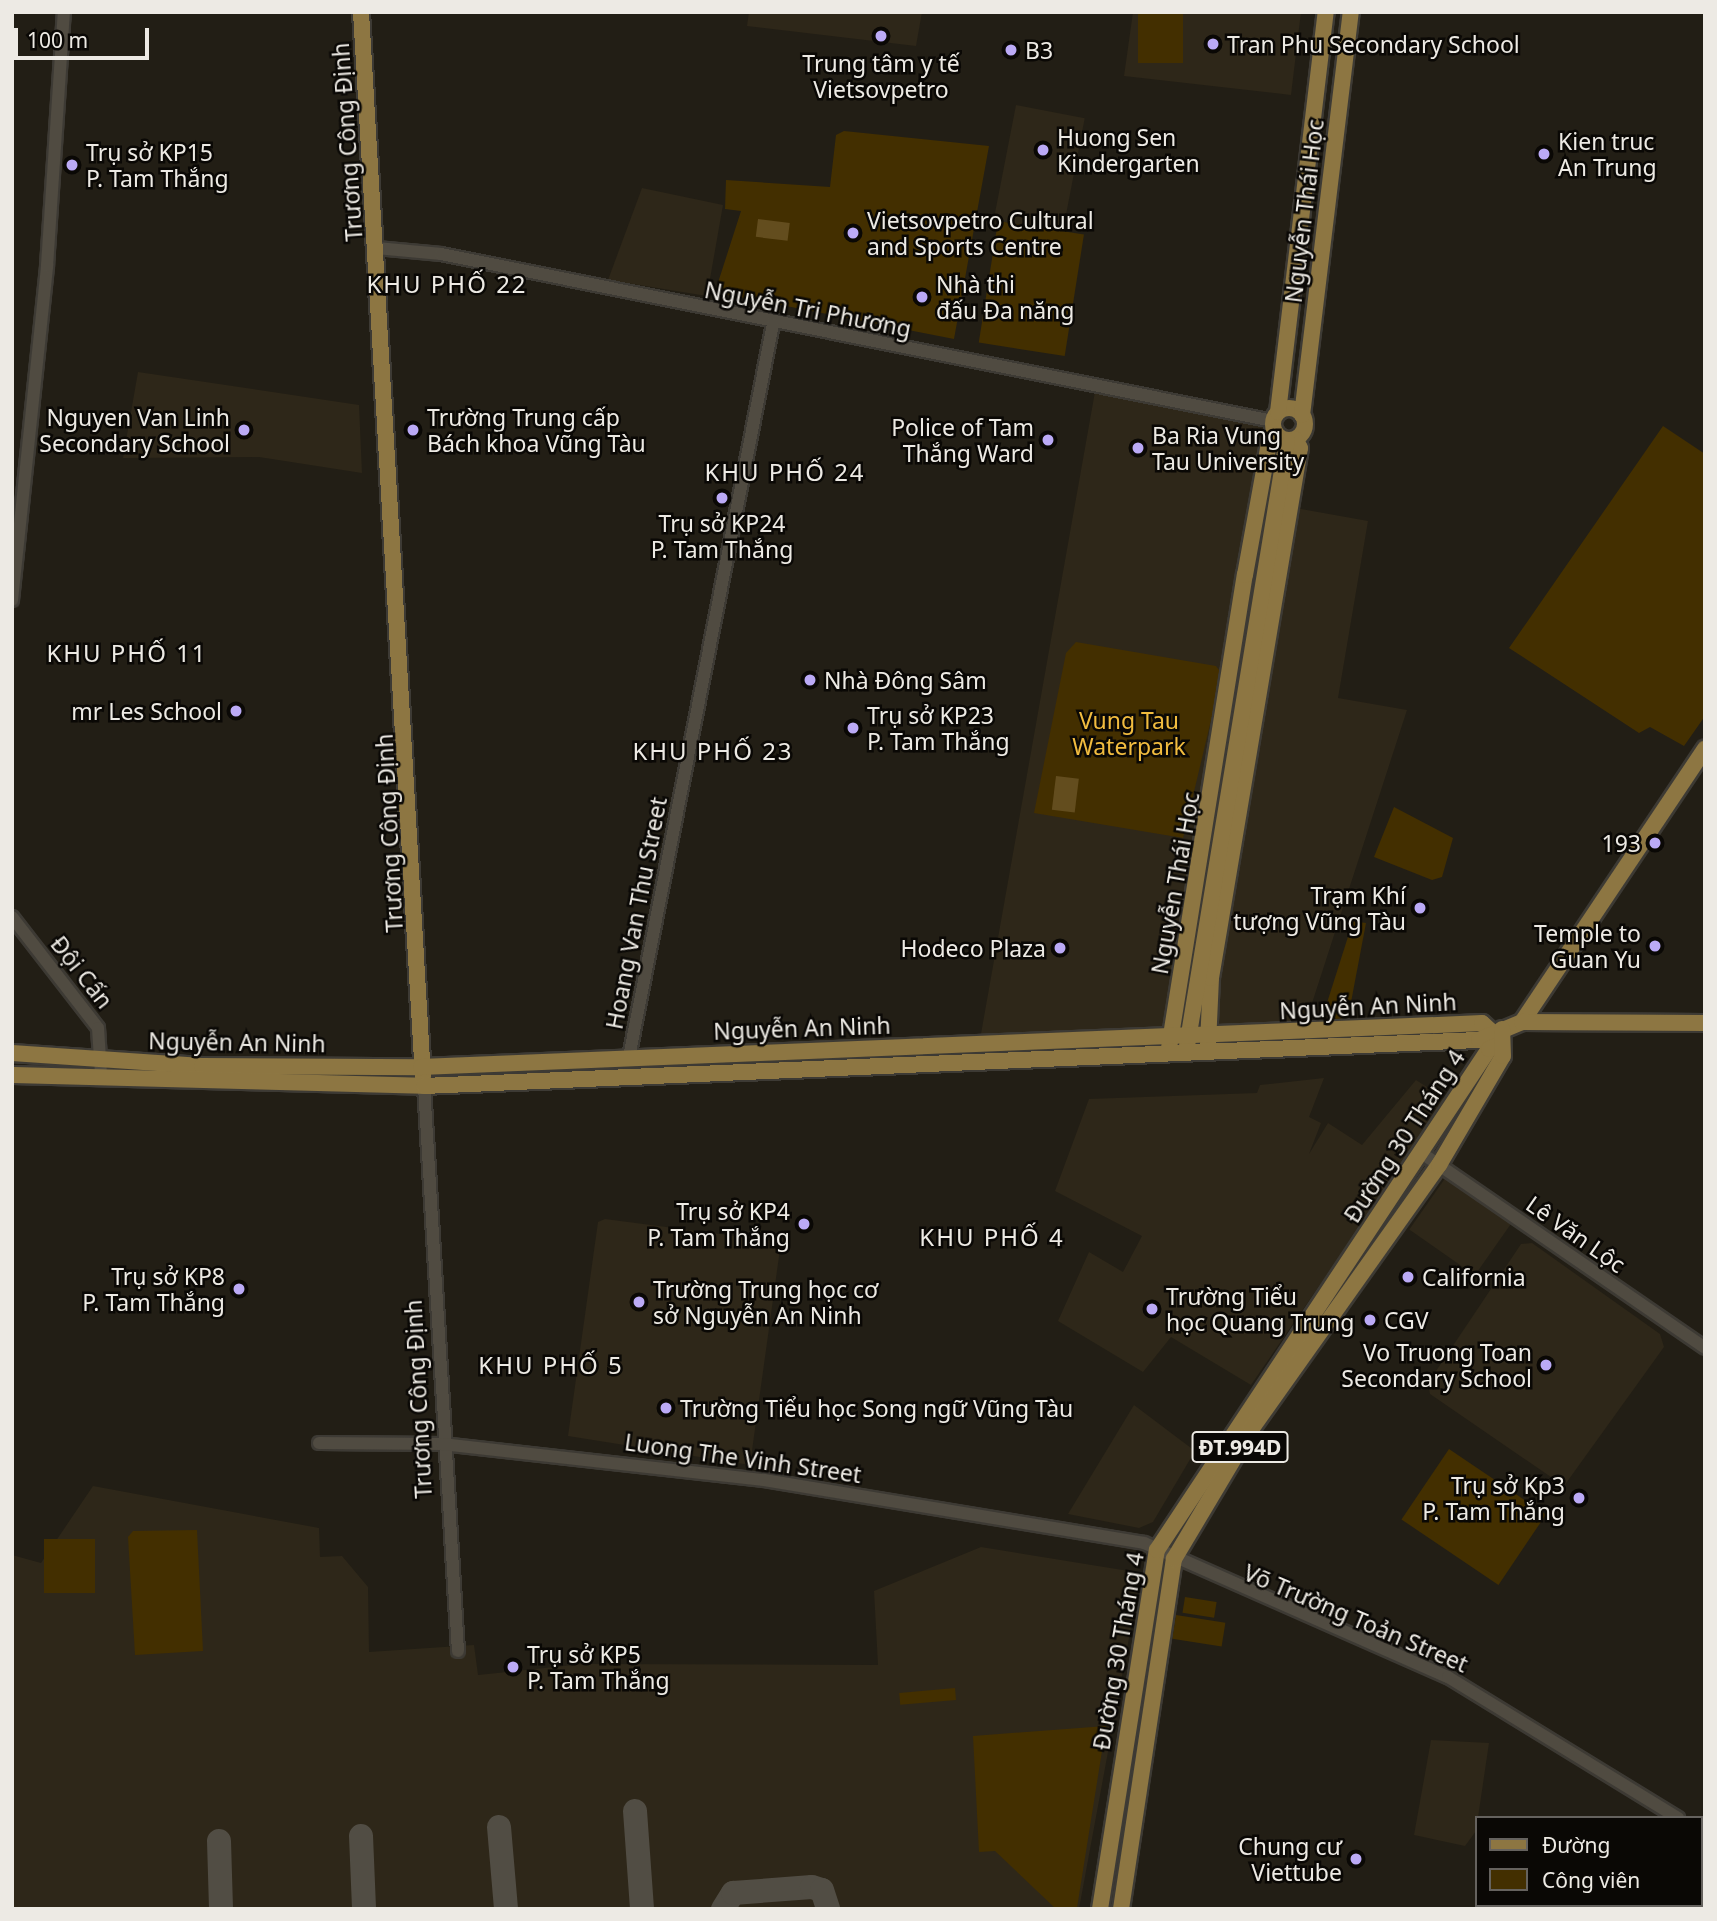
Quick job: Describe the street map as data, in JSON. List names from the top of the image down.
{
  "streets": {
    "main road": [
      "Trương Công Định",
      "Nguyễn Thái Học",
      "Nguyễn An Ninh",
      "Đường 30 Tháng 4",
      "ĐT.994D"
    ],
    "street": [
      "Nguyễn Tri Phương",
      "Hoang Van Thu Street",
      "Đội Cấn",
      "Lê Văn Lộc",
      "Luong The Vinh Street",
      "Võ Trường Toản Street"
    ]
  },
  "crossings": [
    ["Trương Công Định", "Nguyễn Tri Phương"],
    ["Trương Công Định", "Nguyễn An Ninh"],
    ["Trương Công Định", "Luong The Vinh Street"],
    ["Nguyễn Thái Học", "Nguyễn Tri Phương"],
    ["Nguyễn Thái Học", "Nguyễn An Ninh"],
    ["Nguyễn Tri Phương", "Hoang Van Thu Street"],
    ["Hoang Van Thu Street", "Nguyễn An Ninh"],
    ["Đội Cấn", "Nguyễn An Ninh"],
    ["Nguyễn An Ninh", "Đường 30 Tháng 4"],
    ["Đường 30 Tháng 4", "Lê Văn Lộc"],
    ["Đường 30 Tháng 4", "Luong The Vinh Street"],
    ["Đường 30 Tháng 4", "Võ Trường Toản Street"],
    ["Luong The Vinh Street", "Võ Trường Toản Street"]
  ],
  "districts": [
    "KHU PHỐ 22",
    "KHU PHỐ 24",
    "KHU PHỐ 11",
    "KHU PHỐ 23",
    "KHU PHỐ 4",
    "KHU PHỐ 5"
  ],
  "parks": ["Vung Tau Waterpark"],
  "places": [
    "Trung tâm y tế Vietsovpetro",
    "Tran Phu Secondary School",
    "B3",
    "Huong Sen Kindergarten",
    "Kien truc An Trung",
    "Trụ sở KP15 P. Tam Thắng",
    "Vietsovpetro Cultural and Sports Centre",
    "Nhà thi đấu Đa năng",
    "Nguyen Van Linh Secondary School",
    "Trường Trung cấp Bách khoa Vũng Tàu",
    "Police of Tam Thắng Ward",
    "Ba Ria Vung Tau University",
    "Trụ sở KP24 P. Tam Thắng",
    "Nhà Đông Sâm",
    "mr Les School",
    "Trụ sở KP23 P. Tam Thắng",
    "193",
    "Trạm Khí tượng Vũng Tàu",
    "Temple to Guan Yu",
    "Hodeco Plaza",
    "Trụ sở KP4 P. Tam Thắng",
    "California",
    "Trụ sở KP8 P. Tam Thắng",
    "Trường Trung học cơ sở Nguyễn An Ninh",
    "Trường Tiểu học Quang Trung",
    "CGV",
    "Vo Truong Toan Secondary School",
    "Trường Tiểu học Song ngữ Vũng Tàu",
    "Trụ sở Kp3 P. Tam Thắng",
    "Trụ sở KP5 P. Tam Thắng",
    "Chung cư Viettube"
  ],
  "legend": ["Đường", "Công viên"],
  "scale_bar": "100 m"
}
